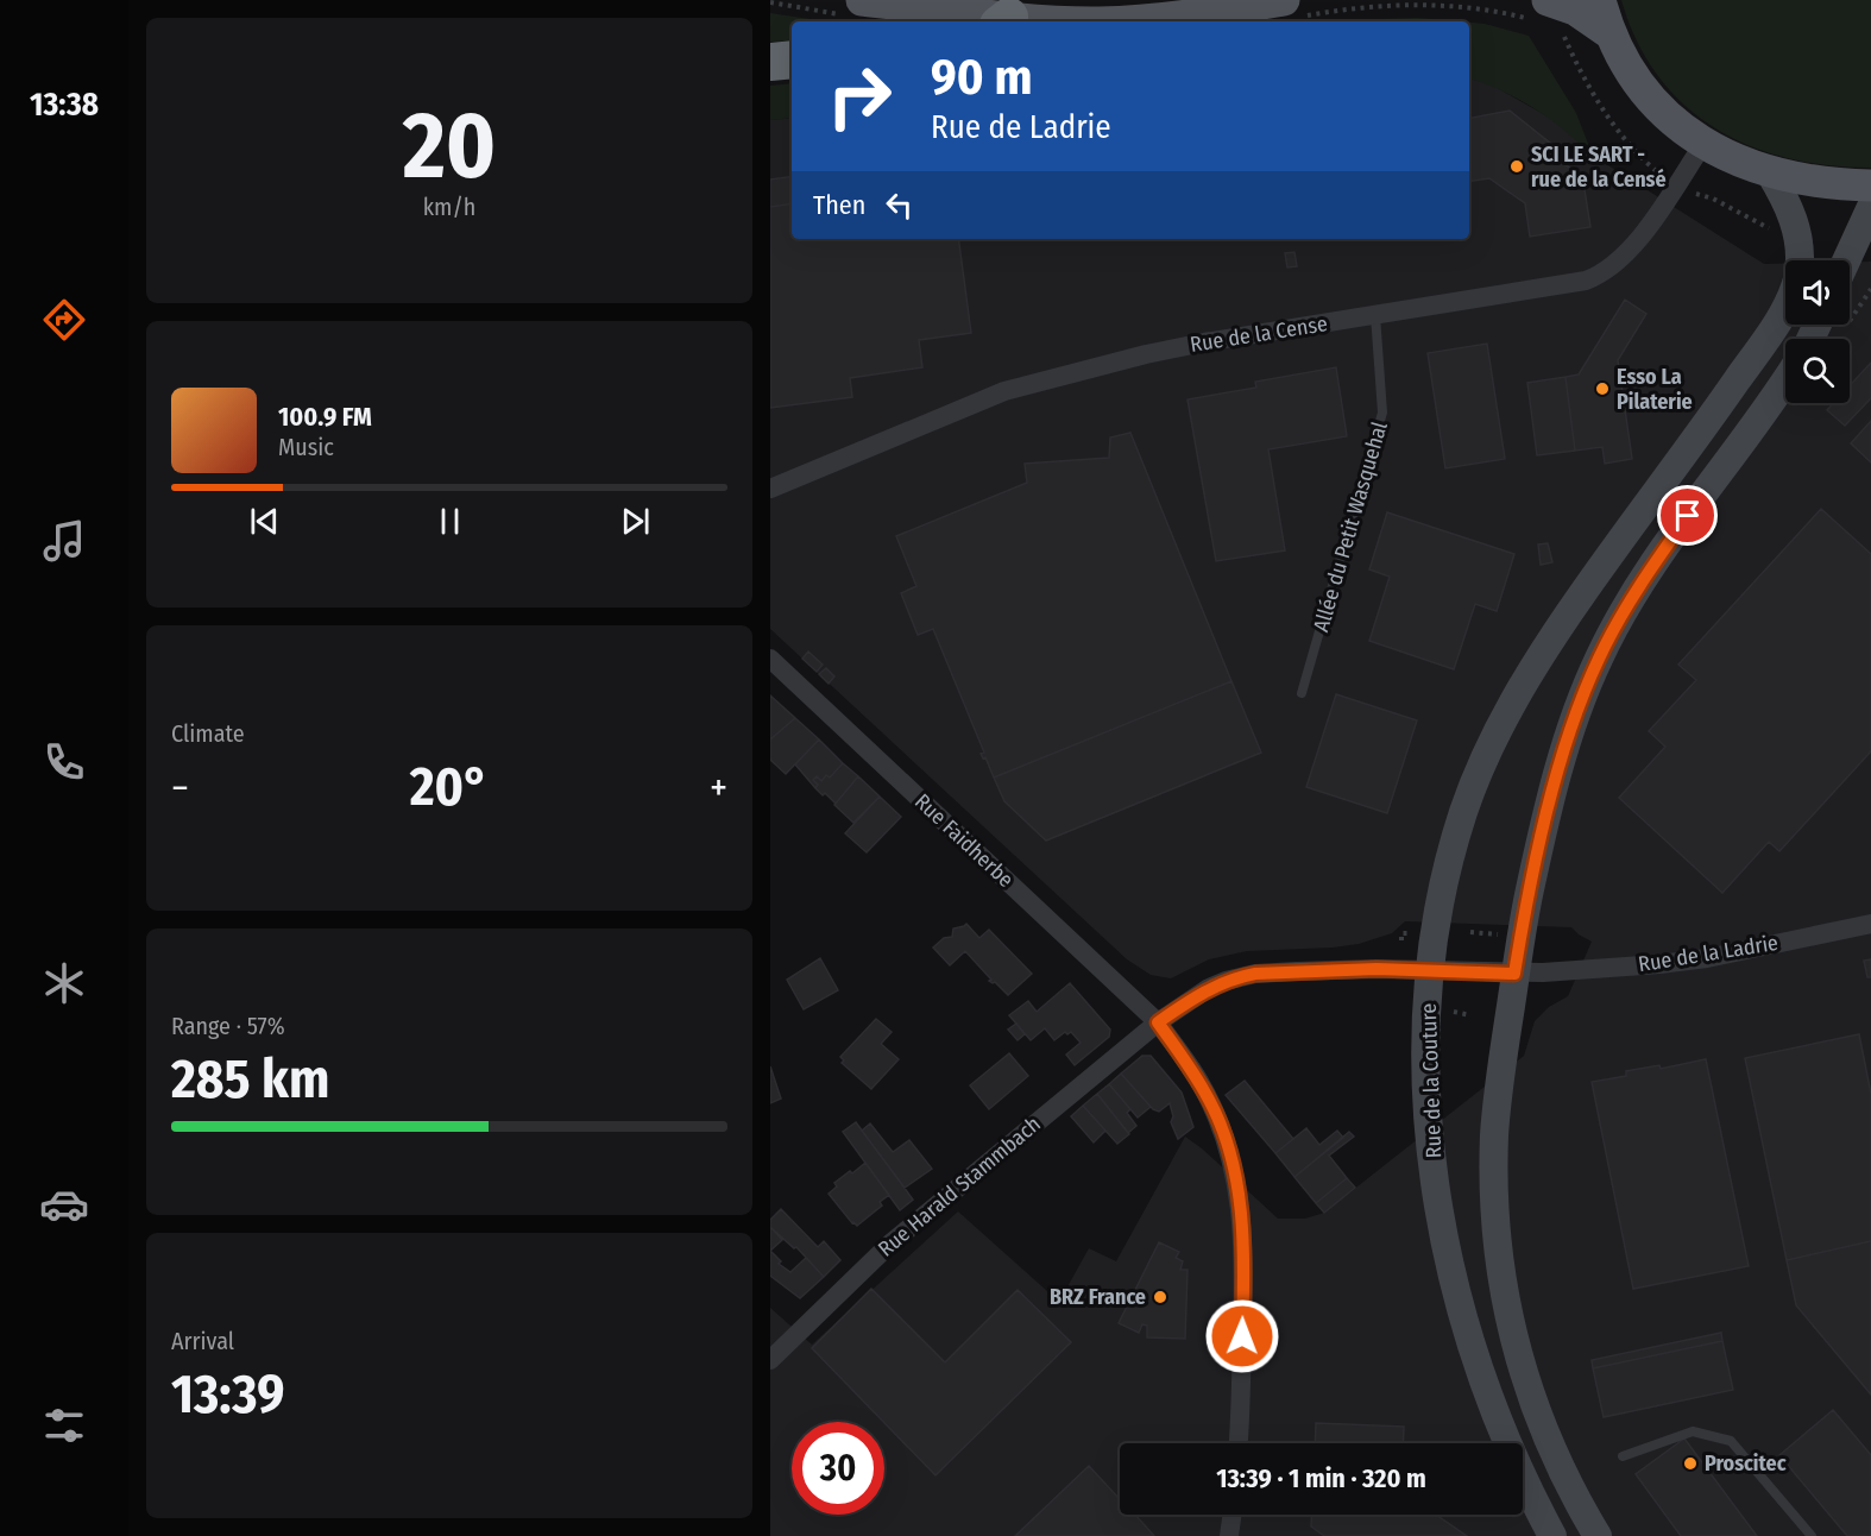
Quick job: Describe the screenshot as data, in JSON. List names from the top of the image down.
{
  "streets": {
    "street": [
      "Rue de la Cense",
      "Rue Faidherbe",
      "Rue de la Ladrie",
      "Rue de la Couture",
      "Rue Harald Stammbach"
    ],
    "lane": ["Allée du Petit Wasquehal"]
  },
  "crossings": [
    ["Rue de la Cense", "Allée du Petit Wasquehal"],
    ["Rue Faidherbe", "Rue Harald Stammbach"],
    ["Rue de la Ladrie", "Rue de la Couture"],
    ["Rue de la Ladrie", "Rue Harald Stammbach"],
    ["Rue de la Couture", "Rue Harald Stammbach"]
  ],
  "places": [
    "SCI LE SART - rue de la Censé",
    "Esso La Pilaterie",
    "BRZ France",
    "Proscitec"
  ],
  "page": {
    "tabs": "13:38",
    "tile": [
      ["20", "km/h"],
      "Climate",
      ["Range · 57%", "285 km"],
      ["Arrival", "13:39"]
    ],
    "turn": ["90 m", "Rue de Ladrie"],
    "then": "Then",
    "song": ["100.9 FM", "Music"],
    "heat": ["−", "20°", "+"],
    "limit": "30",
    "trip": "13:39 · 1 min · 320 m"
  }
}
